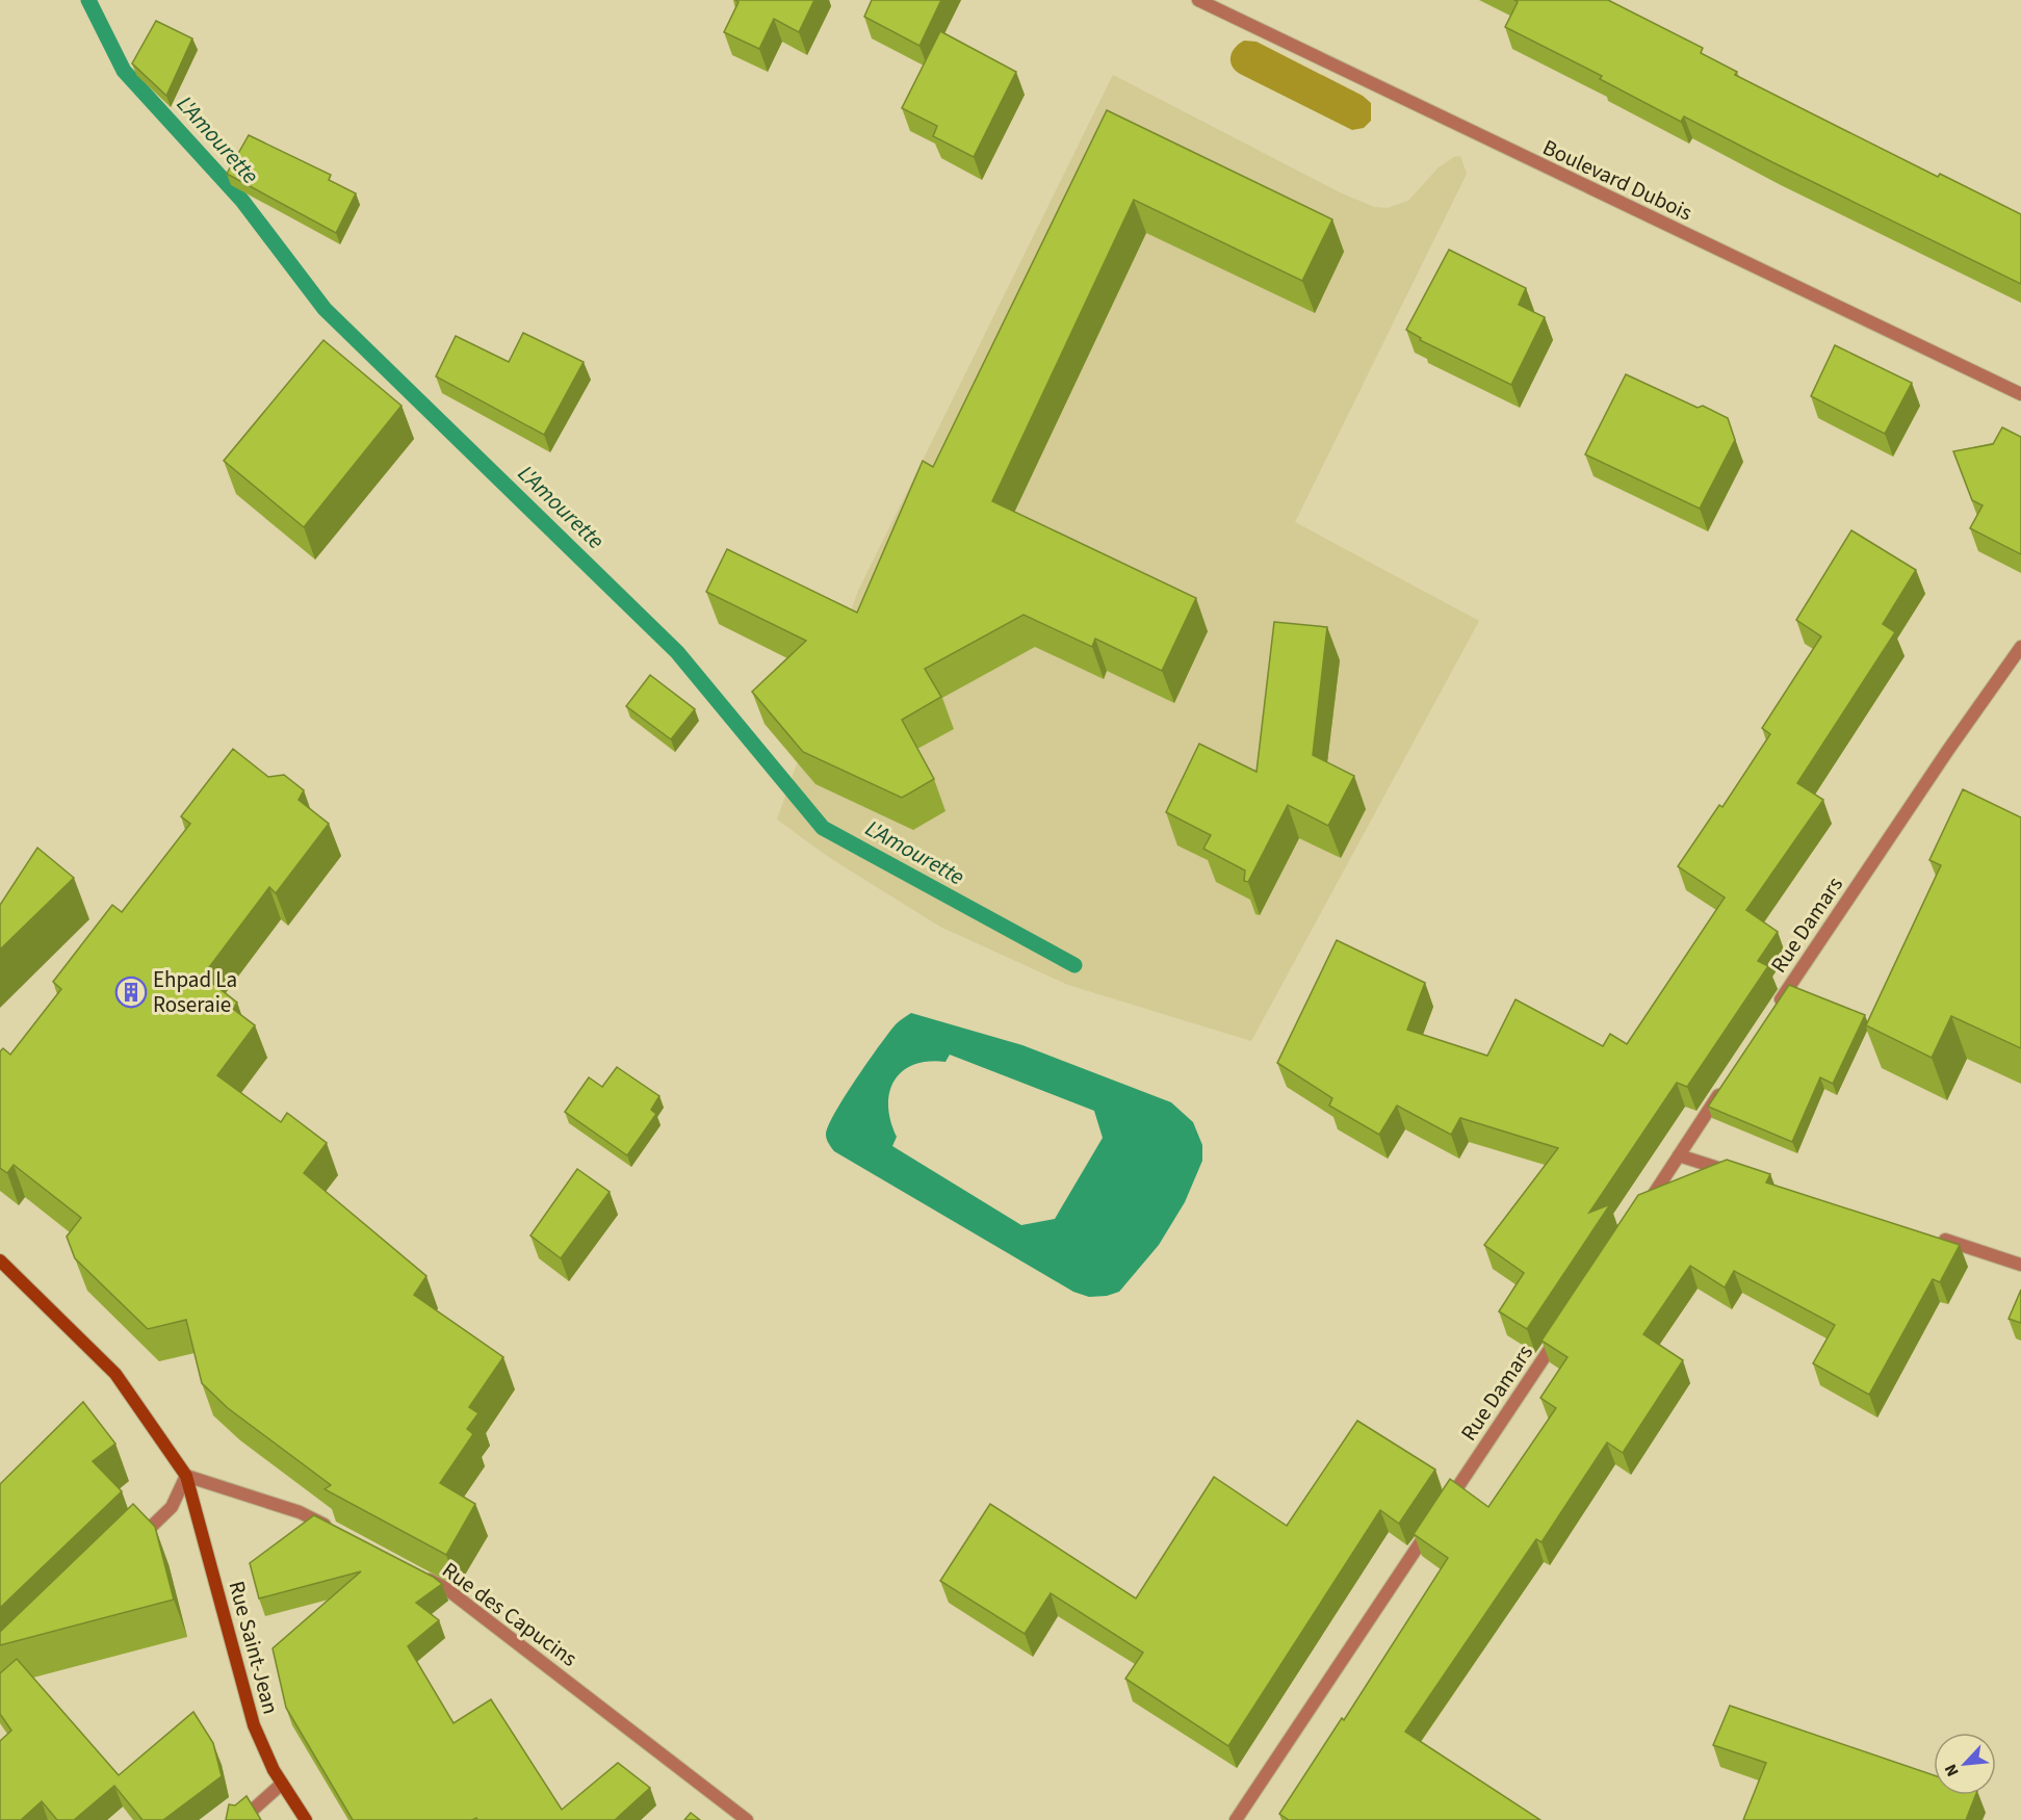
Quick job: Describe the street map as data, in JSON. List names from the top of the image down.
{
  "streets": {
    "main road": ["Rue Saint-Jean"],
    "street": ["Boulevard Dubois", "Rue Damars", "Rue des Capucins"]
  },
  "water": ["L'Amourette"],
  "places": {
    "building": ["Ehpad La Roseraie"]
  },
  "north": "bottom left"
}
